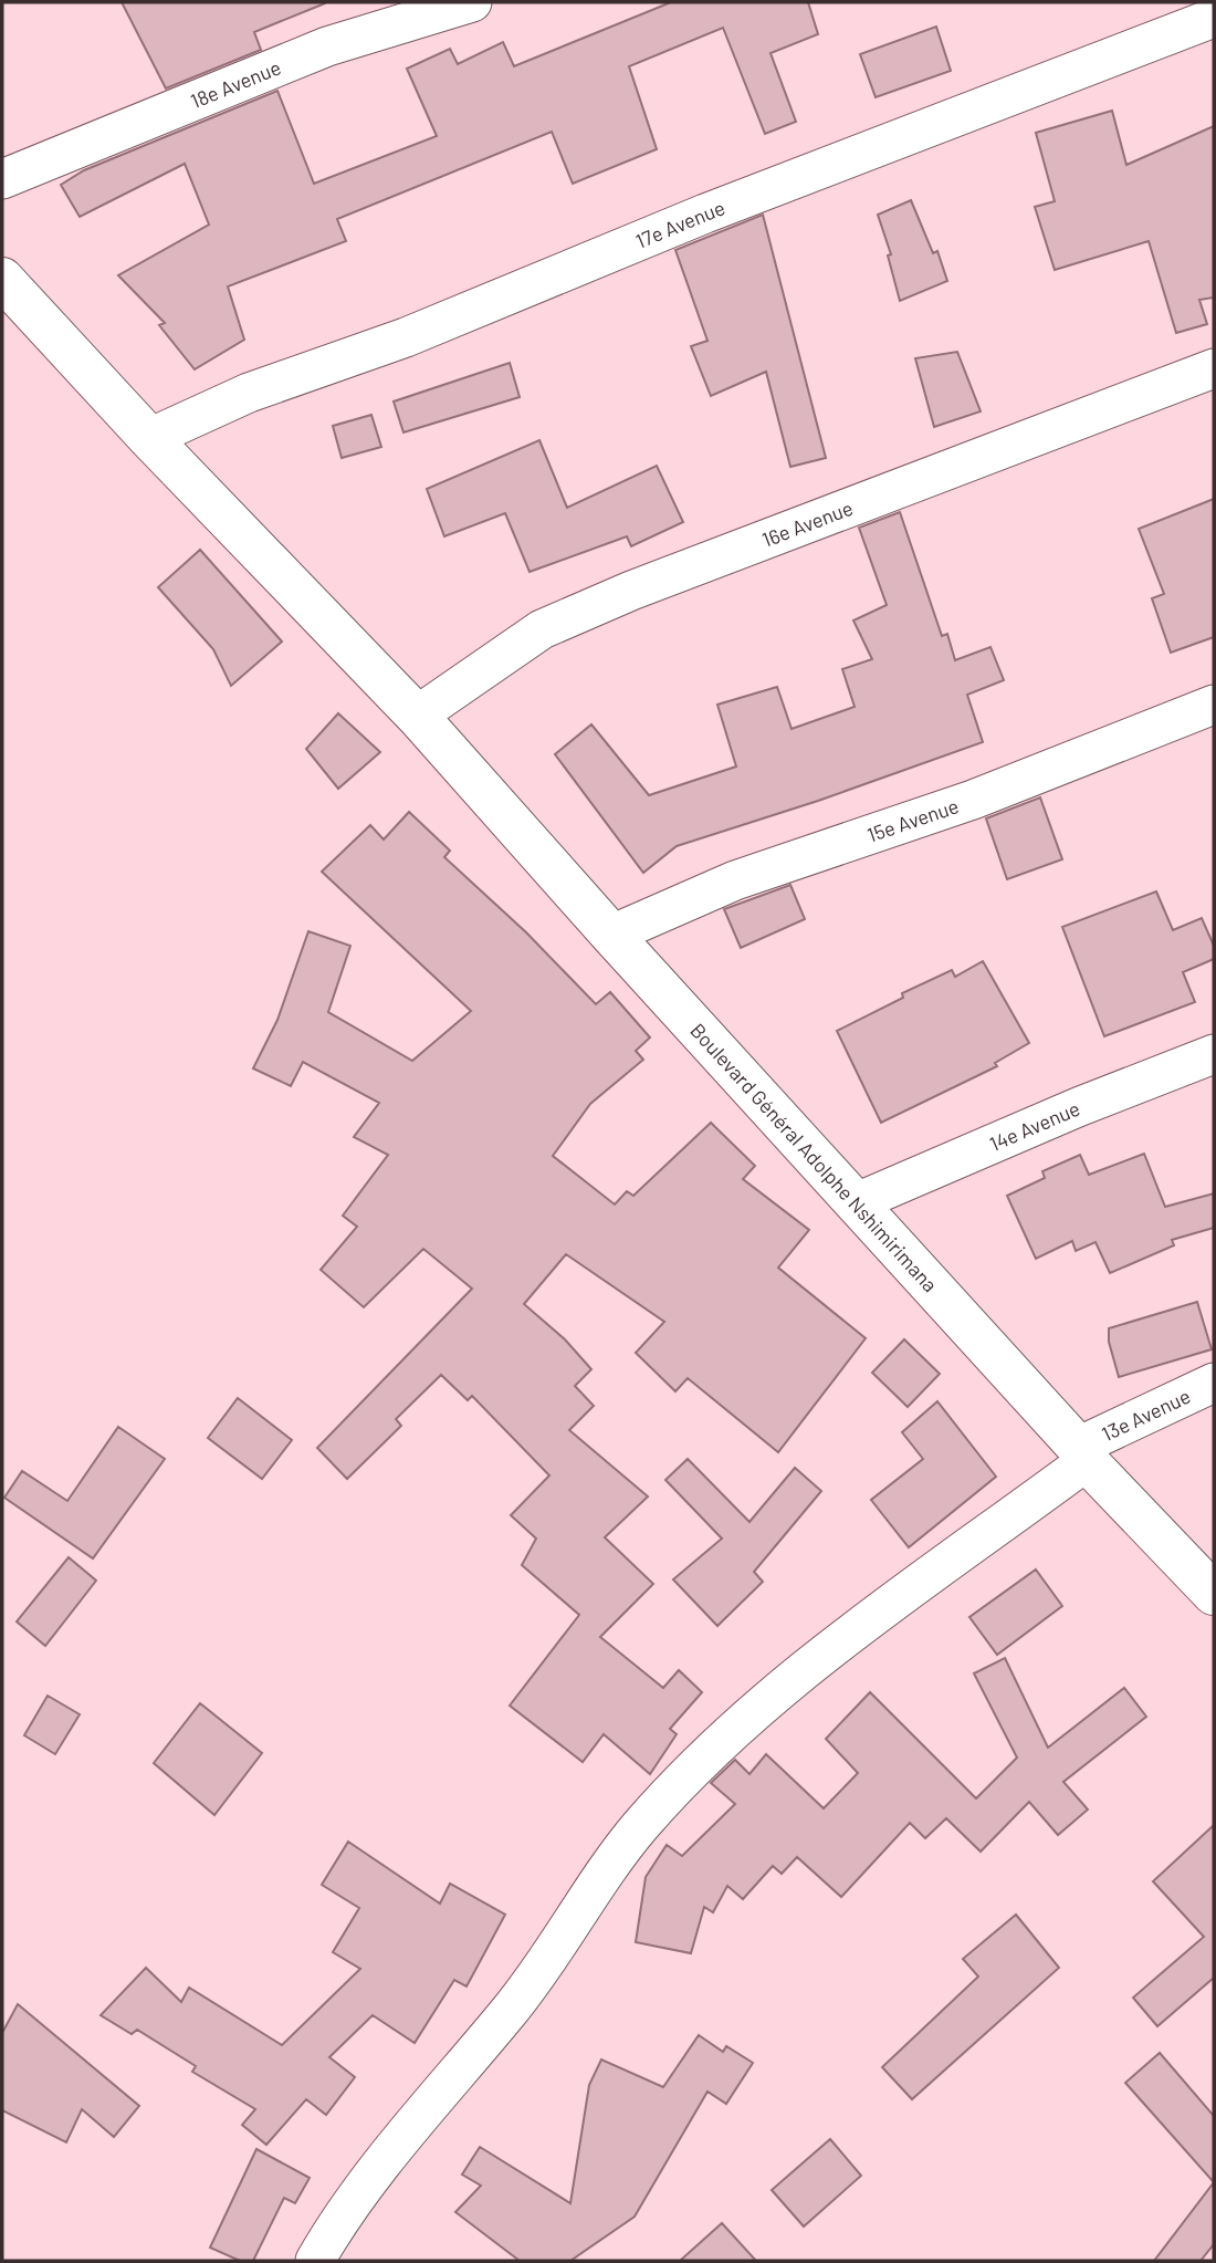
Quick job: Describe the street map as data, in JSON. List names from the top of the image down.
{
  "streets": {
    "main road": ["Boulevard Général Adolphe Nshimirimana"],
    "street": [
      "18e Avenue",
      "17e Avenue",
      "16e Avenue",
      "15e Avenue",
      "14e Avenue",
      "13e Avenue"
    ]
  },
  "crossings": [
    ["17e Avenue", "Boulevard Général Adolphe Nshimirimana"],
    ["16e Avenue", "Boulevard Général Adolphe Nshimirimana"],
    ["15e Avenue", "Boulevard Général Adolphe Nshimirimana"],
    ["14e Avenue", "Boulevard Général Adolphe Nshimirimana"],
    ["Boulevard Général Adolphe Nshimirimana", "13e Avenue"]
  ]
}
